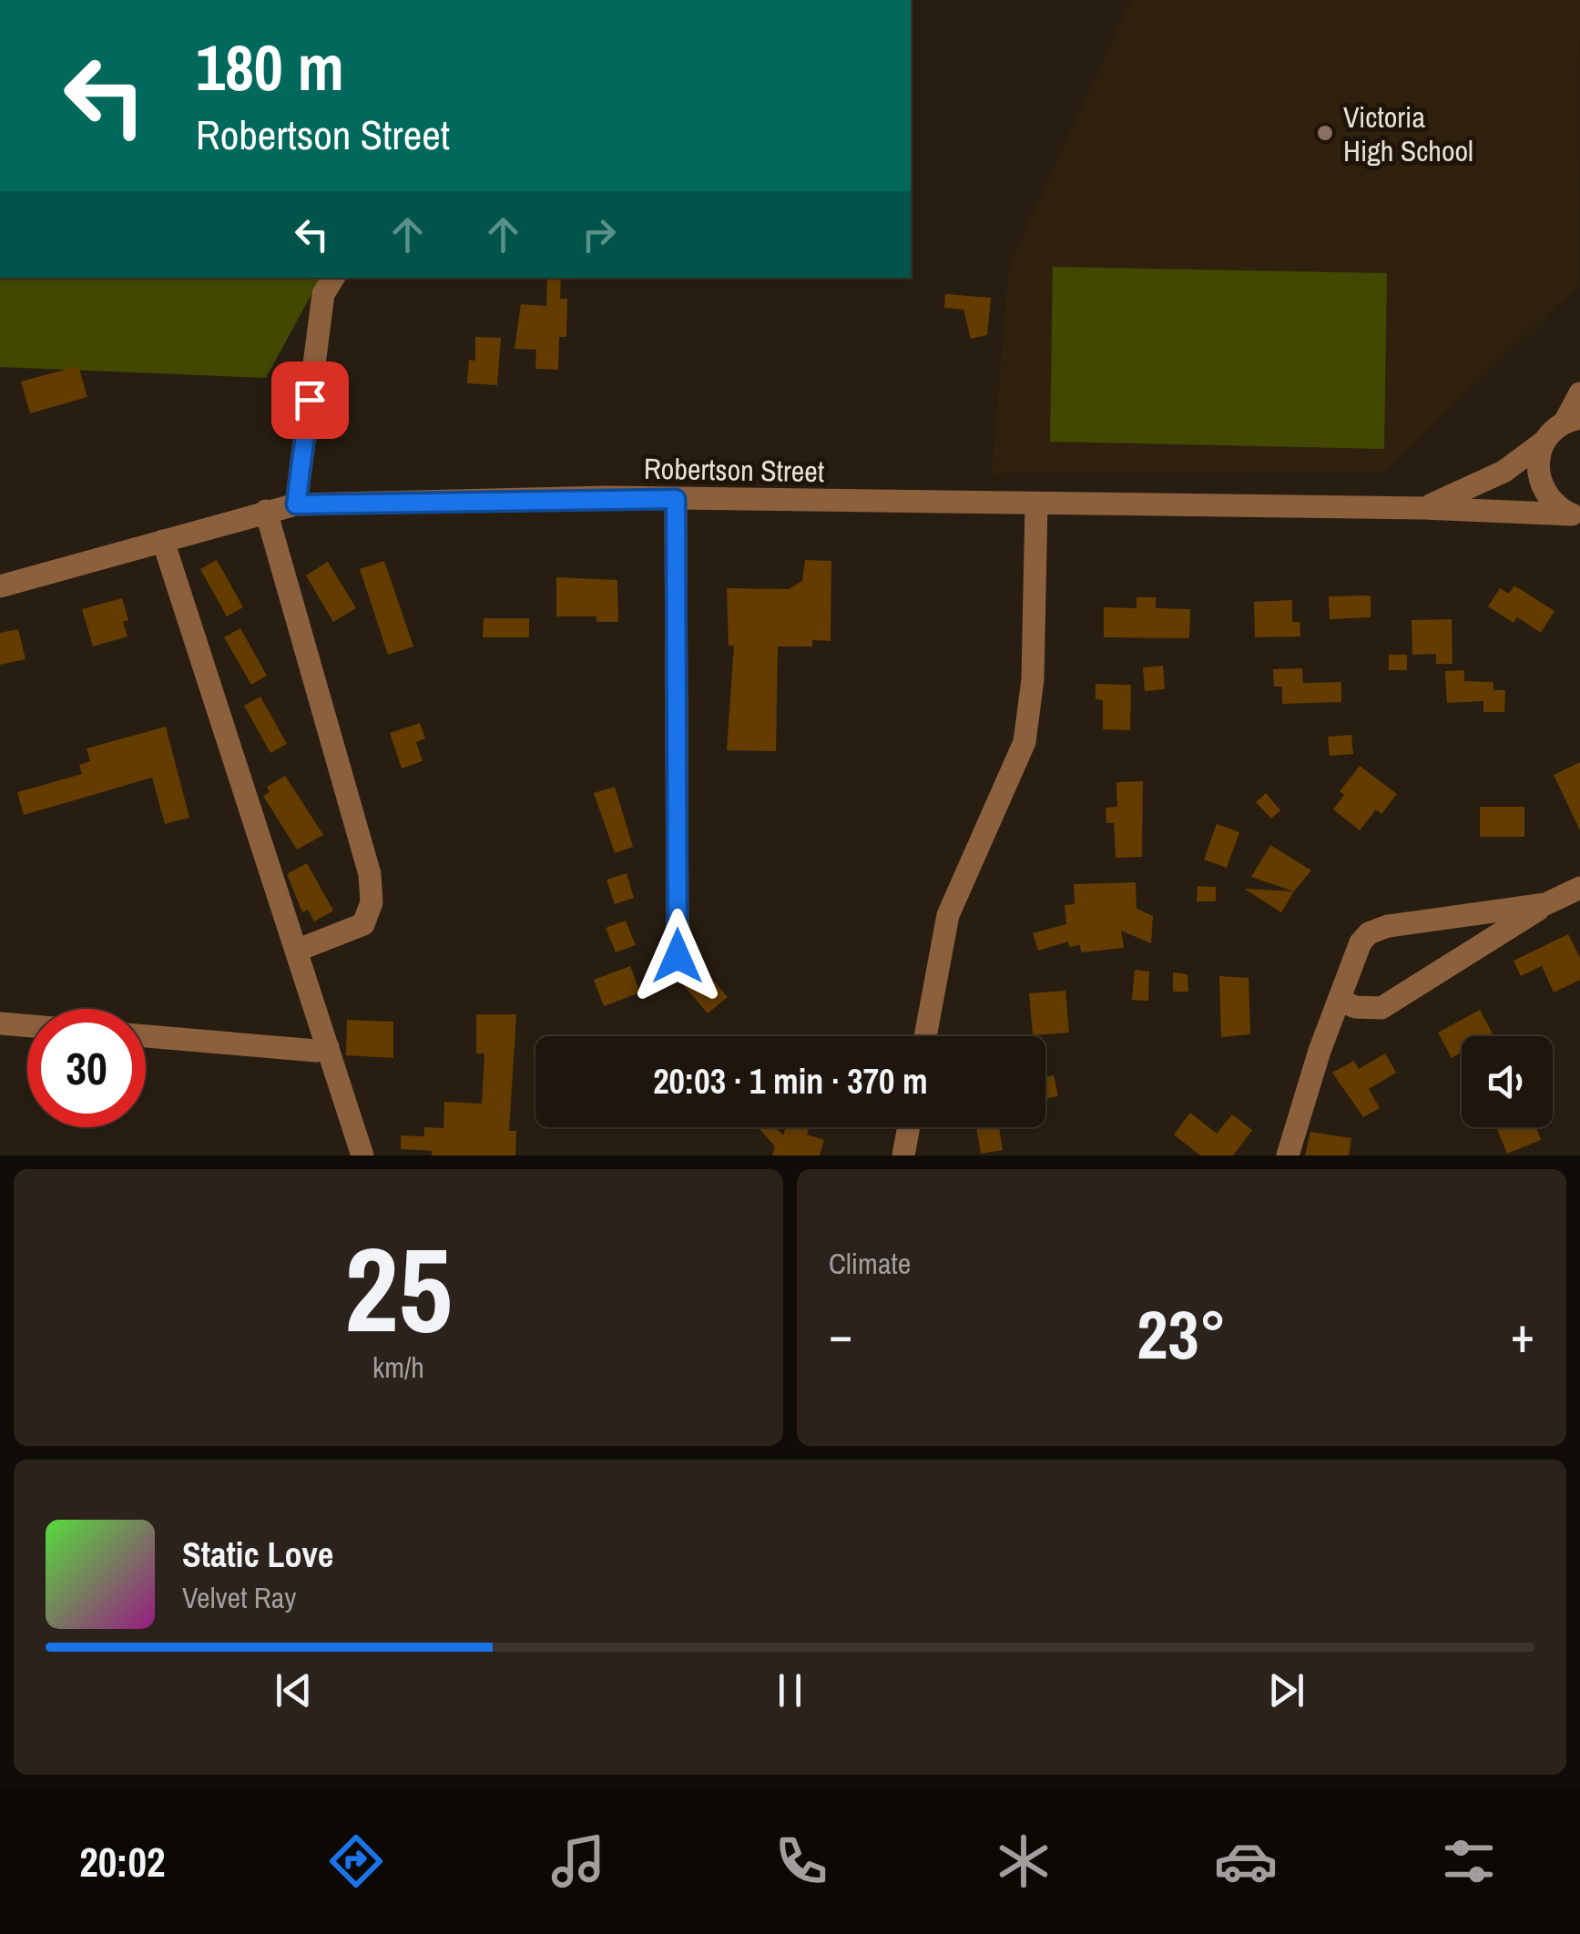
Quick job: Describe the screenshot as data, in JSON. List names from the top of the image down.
{
  "streets": {
    "street": ["Robertson Street"]
  },
  "places": ["Victoria High School"],
  "page": {
    "turn": ["180 m", "Robertson Street"],
    "limit": "30",
    "trip": "20:03 · 1 min · 370 m",
    "tile": [
      ["25", "km/h"],
      "Climate"
    ],
    "heat": ["−", "23°", "+"],
    "song": ["Static Love", "Velvet Ray"],
    "tabs": "20:02"
  }
}
